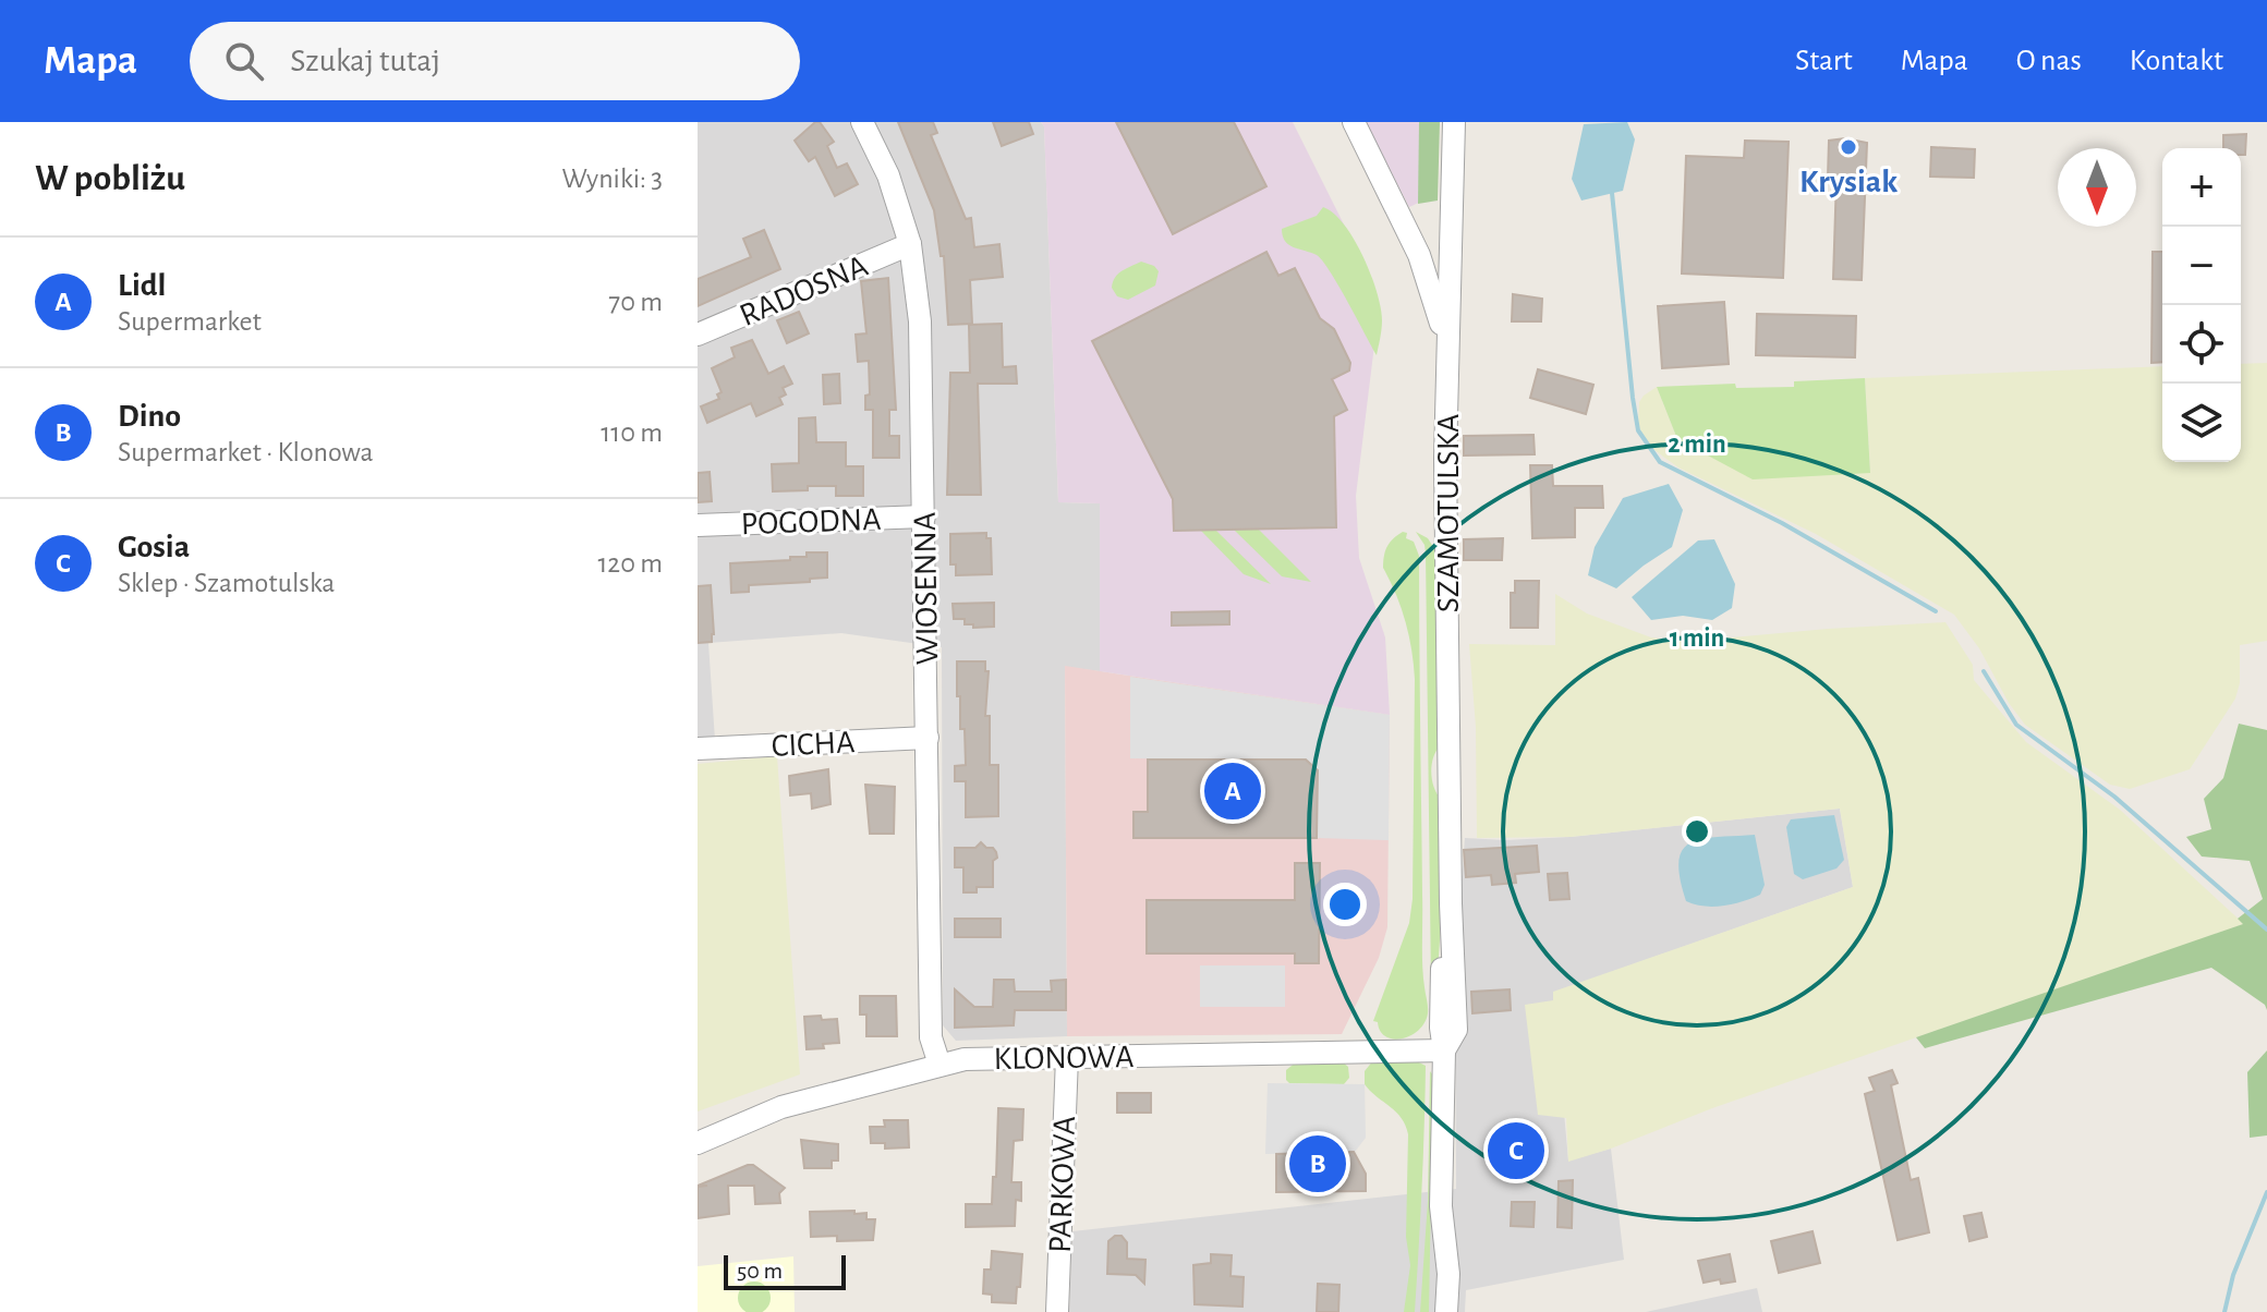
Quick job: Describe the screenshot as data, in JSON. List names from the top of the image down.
{
  "streets": {
    "street": [
      "RADOSNA",
      "SZAMOTULSKA",
      "POGODNA",
      "WIOSENNA",
      "CICHA",
      "KLONOWA",
      "PARKOWA"
    ]
  },
  "crossings": [
    ["RADOSNA", "WIOSENNA"],
    ["SZAMOTULSKA", "KLONOWA"],
    ["POGODNA", "WIOSENNA"],
    ["WIOSENNA", "CICHA"],
    ["WIOSENNA", "KLONOWA"],
    ["KLONOWA", "PARKOWA"]
  ],
  "places": ["Krysiak"],
  "scale_bar": "50 m",
  "north": "bottom",
  "page": {
    "header": "Mapa",
    "search": "Szukaj tutaj",
    "nav": [
      "Start",
      "Mapa",
      "O nas",
      "Kontakt"
    ],
    "heading": ["W pobliżu", "Wyniki: 3"],
    "map_buttons": ["+", "−"],
    "list": [
      {
        "mark": "A",
        "name": "Lidl",
        "note": "Supermarket",
        "value": "70 m"
      },
      {
        "mark": "B",
        "name": "Dino",
        "note": "Supermarket · Klonowa",
        "value": "110 m"
      },
      {
        "mark": "C",
        "name": "Gosia",
        "note": "Sklep · Szamotulska",
        "value": "120 m"
      }
    ],
    "pins": ["A", "C", "B"],
    "scale": "50 m"
  },
  "rings": ["2 min", "1 min"]
}
